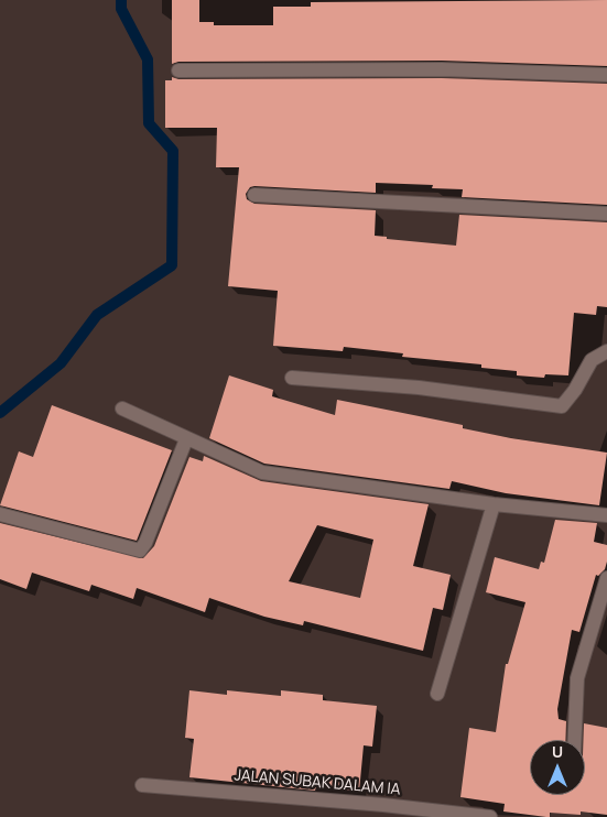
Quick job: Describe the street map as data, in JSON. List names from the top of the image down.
{
  "streets": {
    "street": ["JALAN SUBAK DALAM IA"]
  },
  "north": "top"
}
